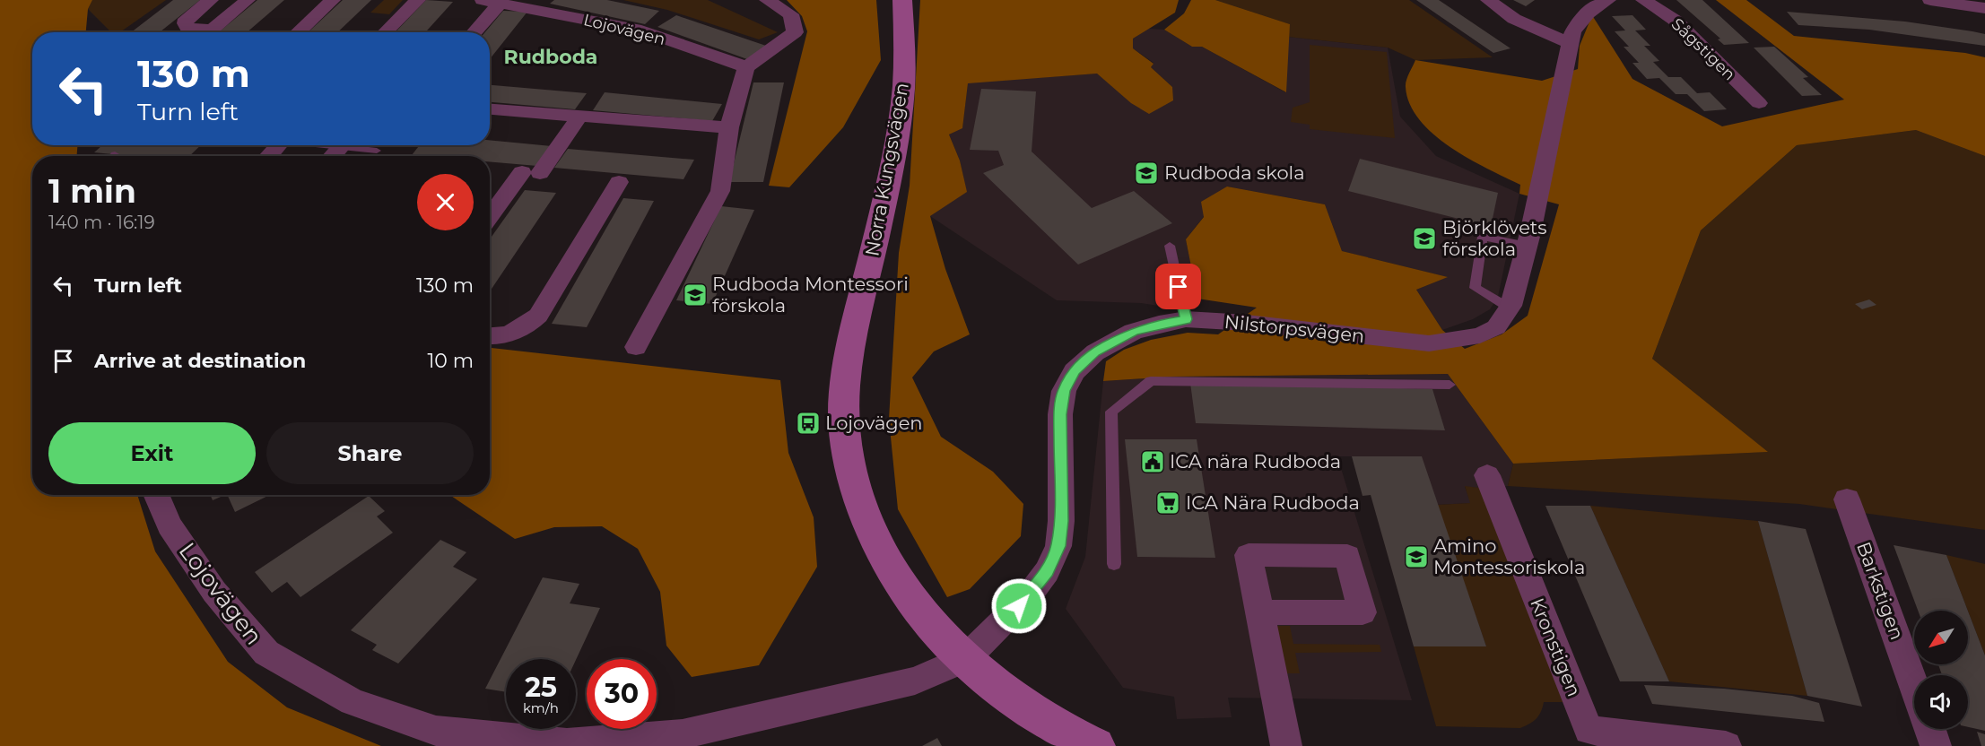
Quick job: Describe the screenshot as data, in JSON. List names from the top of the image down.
{
  "streets": {
    "main road": ["Norra Kungsvägen"],
    "street": [
      "Lojovägen",
      "Sågstigen",
      "Nilstorpsvägen",
      "Barkstigen",
      "Kronstigen"
    ]
  },
  "crossings": [
    ["Lojovägen", "Norra Kungsvägen"],
    ["Lojovägen", "Nilstorpsvägen"],
    ["Norra Kungsvägen", "Nilstorpsvägen"]
  ],
  "districts": ["Rudboda"],
  "places": {
    "school or university": [
      "Rudboda skola",
      "Björklövets förskola",
      "Rudboda Montessori förskola",
      "Amino Montessoriskola"
    ],
    "bus stop": ["Lojovägen"],
    "public building": ["ICA nära Rudboda"],
    "supermarket": ["ICA Nära Rudboda"]
  },
  "north": "bottom left",
  "page": {
    "turn": ["130 m", "Turn left"],
    "heading": ["1 min", "140 m · 16:19"],
    "list": [
      {
        "name": "Turn left",
        "value": "130 m"
      },
      {
        "name": "Arrive at destination",
        "value": "10 m"
      }
    ],
    "buttons": ["Exit", "Share"],
    "speed": "25 km/h",
    "limit": "30"
  }
}
